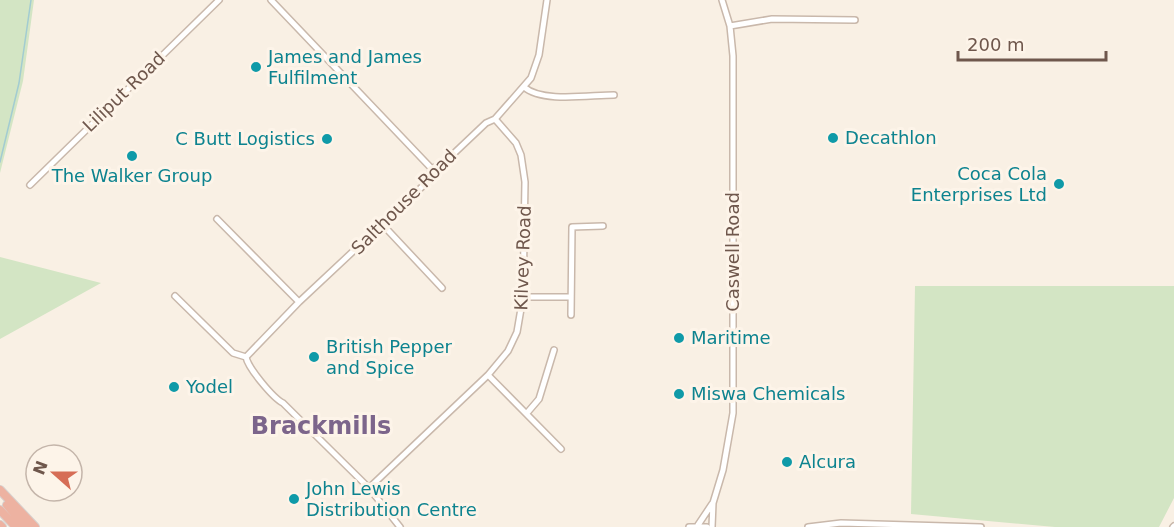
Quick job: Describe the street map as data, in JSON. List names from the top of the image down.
{
  "streets": {
    "street": [
      "Liliput Road",
      "Salthouse Road",
      "Caswell Road",
      "Kilvey Road"
    ]
  },
  "crossings": [
    ["Salthouse Road", "Kilvey Road"]
  ],
  "districts": ["Brackmills"],
  "places": [
    "James and James Fulfilment",
    "Decathlon",
    "C Butt Logistics",
    "The Walker Group",
    "Coca Cola Enterprises Ltd",
    "Maritime",
    "British Pepper and Spice",
    "Yodel",
    "Miswa Chemicals",
    "Alcura",
    "John Lewis Distribution Centre"
  ],
  "scale_bar": "200 m",
  "north": "left"
}
